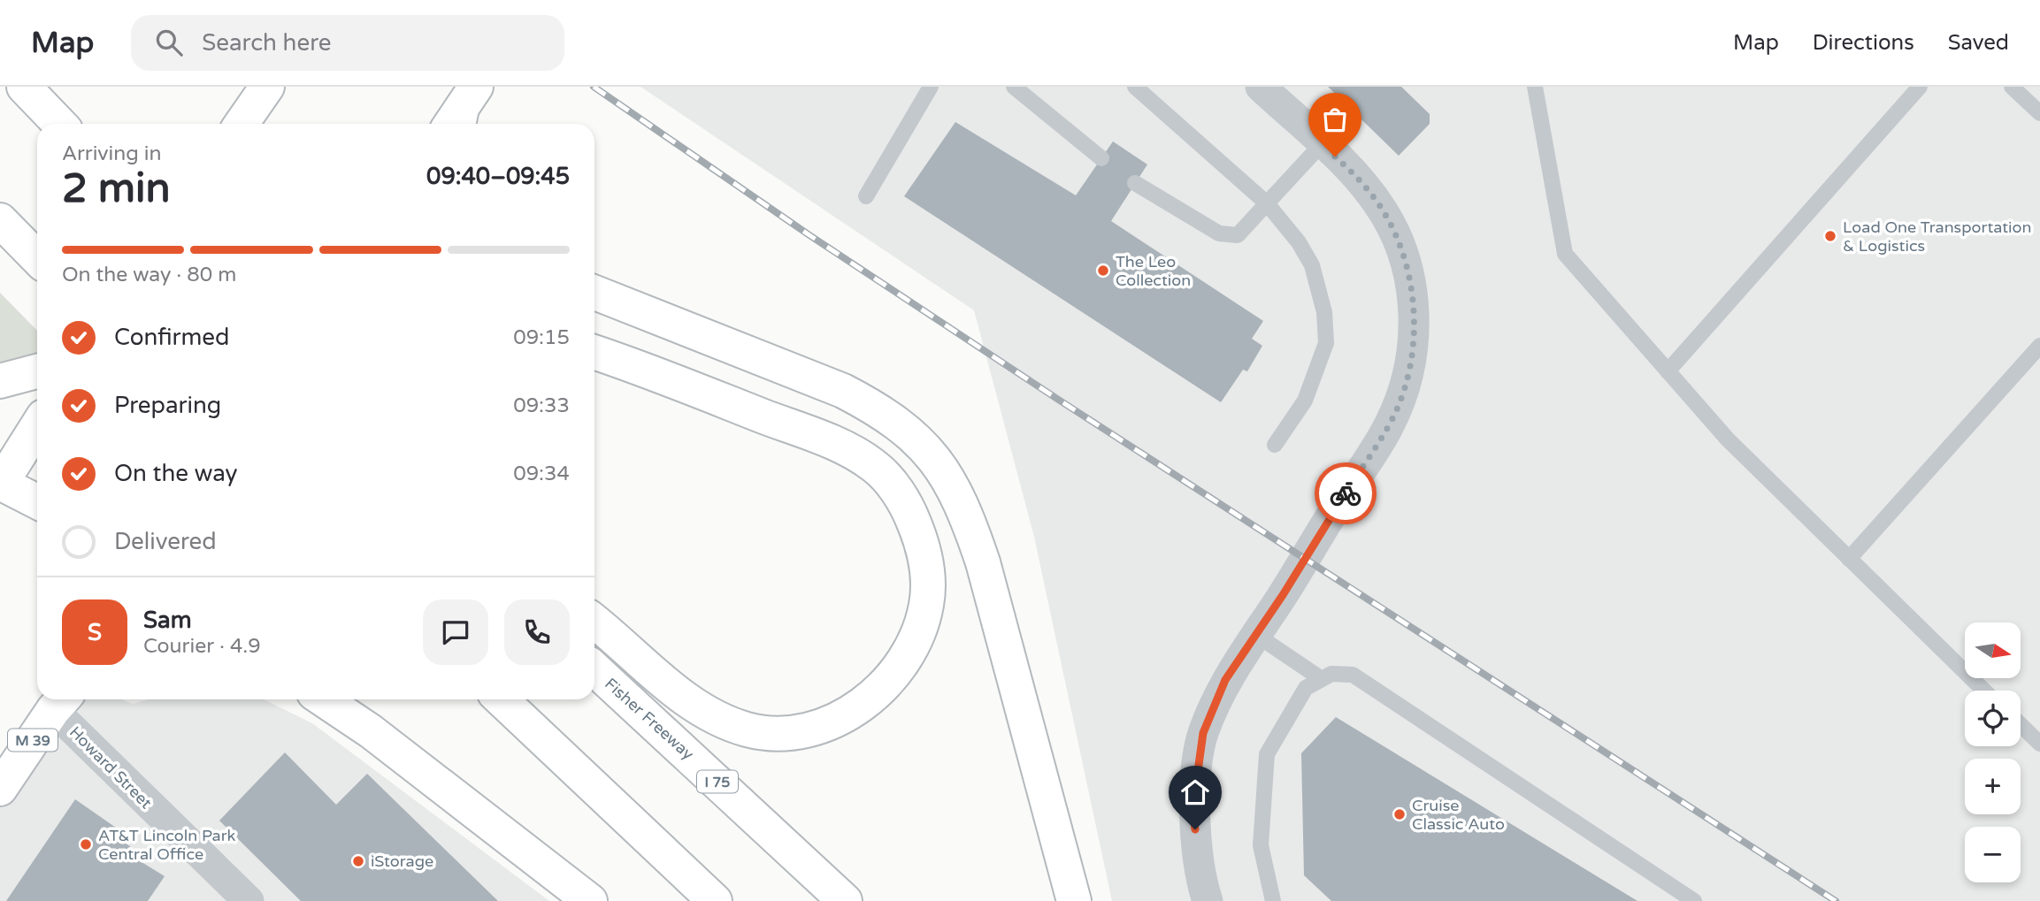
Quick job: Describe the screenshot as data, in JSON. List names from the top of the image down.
{
  "streets": {
    "main road": ["Fisher Freeway", "M 39", "I 75"],
    "street": ["Howard Street"]
  },
  "crossings": [
    ["M 39", "Howard Street"]
  ],
  "places": [
    "Load One Transportation & Logistics",
    "The Leo Collection",
    "Cruise Classic Auto",
    "AT&T Lincoln Park Central Office",
    "iStorage"
  ],
  "north": "right",
  "page": {
    "header": "Map",
    "search": "Search here",
    "nav": ["Map", "Directions", "Saved"],
    "heading": ["2 min", "Arriving in", "09:40–09:45"],
    "panel": ["Sam", "Courier · 4.9"],
    "bar": "On the way · 80 m",
    "list": [
      ["Confirmed", "09:15"],
      ["Preparing", "09:33"],
      ["On the way", "09:34"],
      "Delivered"
    ],
    "round": "S",
    "map_buttons": ["+", "−"]
  }
}
